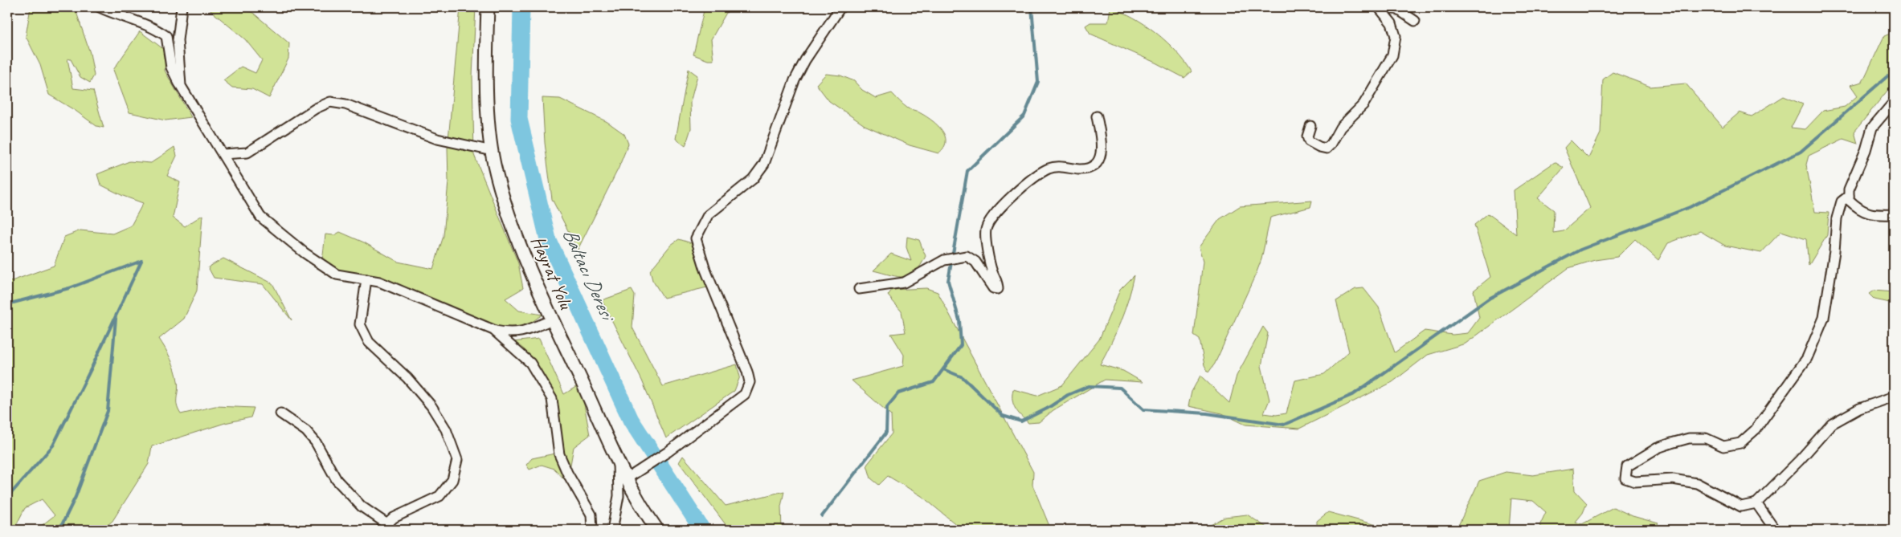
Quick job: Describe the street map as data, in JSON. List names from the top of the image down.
{
  "streets": {
    "main road": ["Hayrat Yolu"]
  },
  "water": ["Baltacı Deresi"]
}
